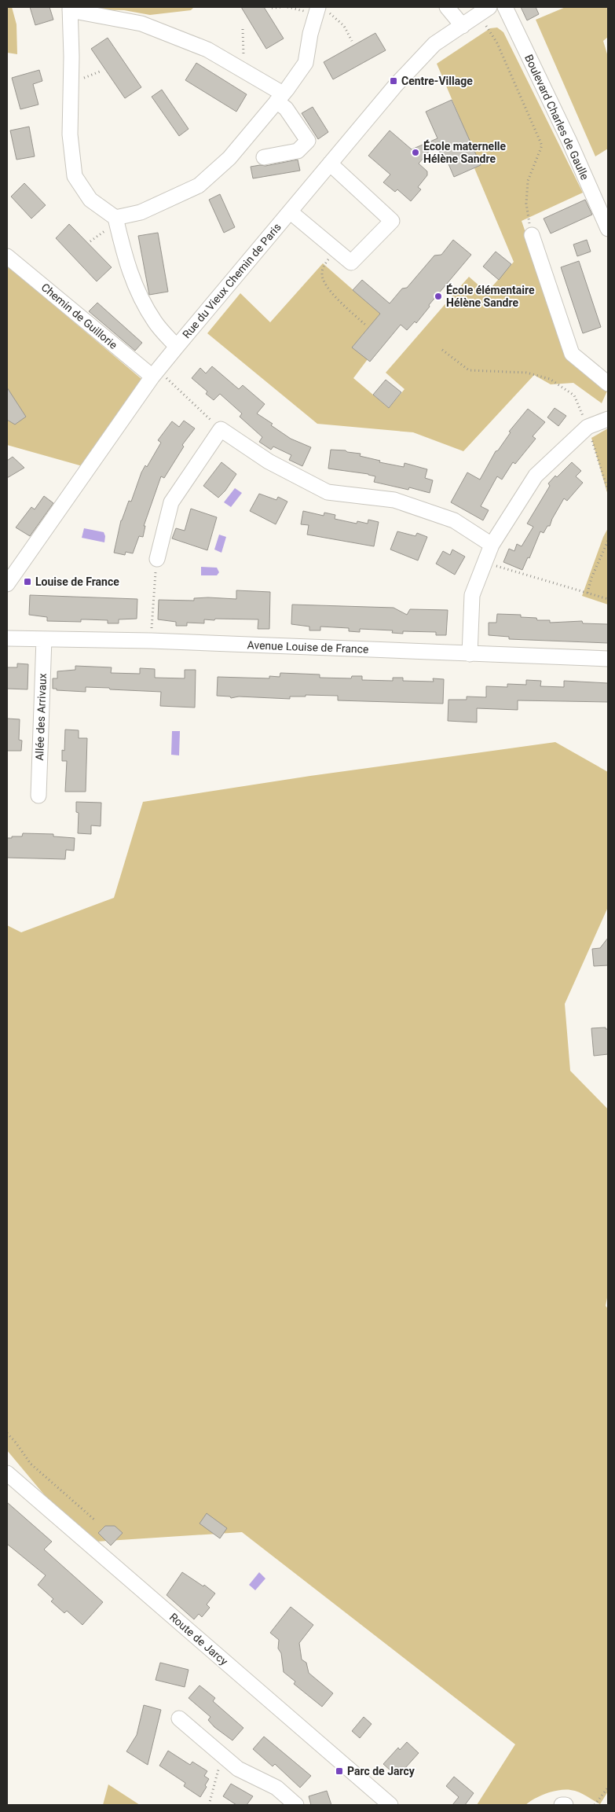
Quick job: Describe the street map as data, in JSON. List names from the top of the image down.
{
  "streets": {
    "street": [
      "Boulevard Charles de Gaulle",
      "Rue du Vieux Chemin de Paris",
      "Chemin de Guillorie",
      "Avenue Louise de France",
      "Allée des Arrivaux",
      "Route de Jarcy"
    ]
  },
  "crossings": [
    ["Rue du Vieux Chemin de Paris", "Chemin de Guillorie"],
    ["Avenue Louise de France", "Allée des Arrivaux"]
  ],
  "places": {
    "transit": ["Centre-Village", "Louise de France", "Parc de Jarcy"],
    "other": ["École maternelle Hélène Sandre", "École élémentaire Hélène Sandre"]
  }
}
